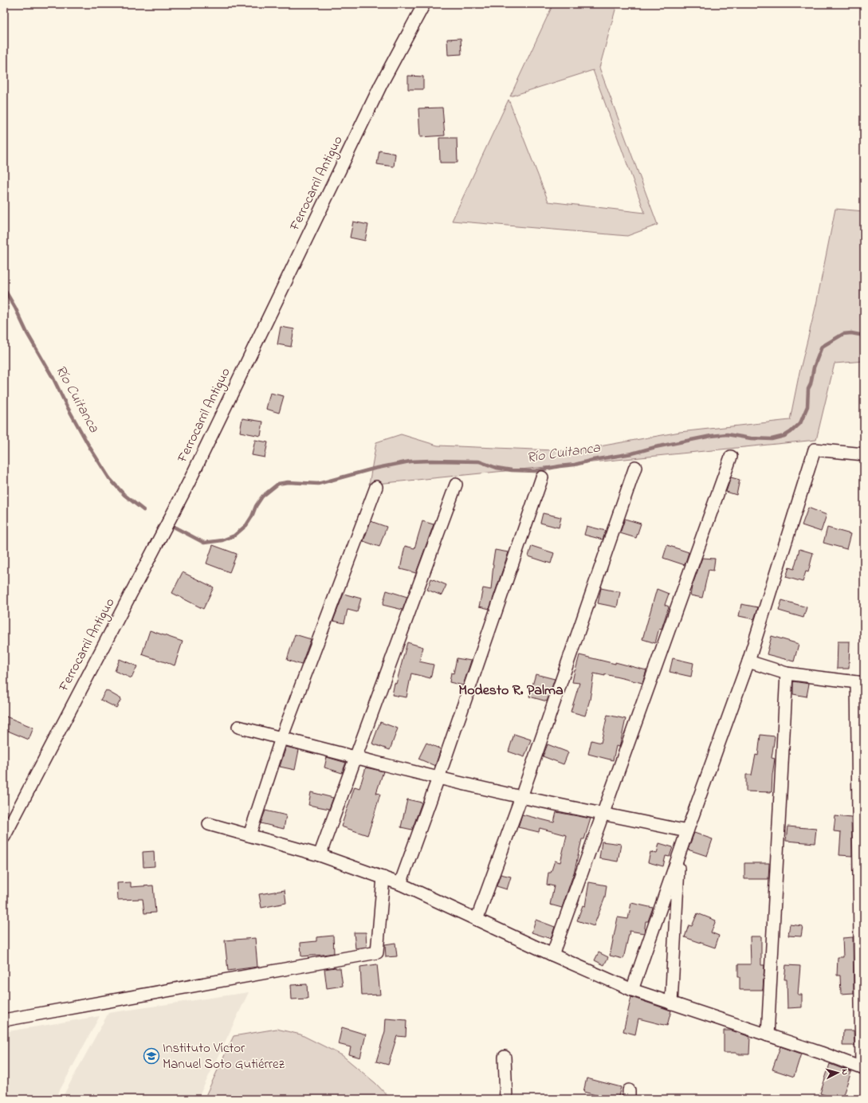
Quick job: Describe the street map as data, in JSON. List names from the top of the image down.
{
  "streets": {
    "street": ["Ferrocarril Antiguo"]
  },
  "districts": ["Modesto R. Palma"],
  "water": ["Río Cuitanca"],
  "places": {
    "school or university": ["Instituto Víctor Manuel Soto Gutiérrez"]
  },
  "north": "right"
}
